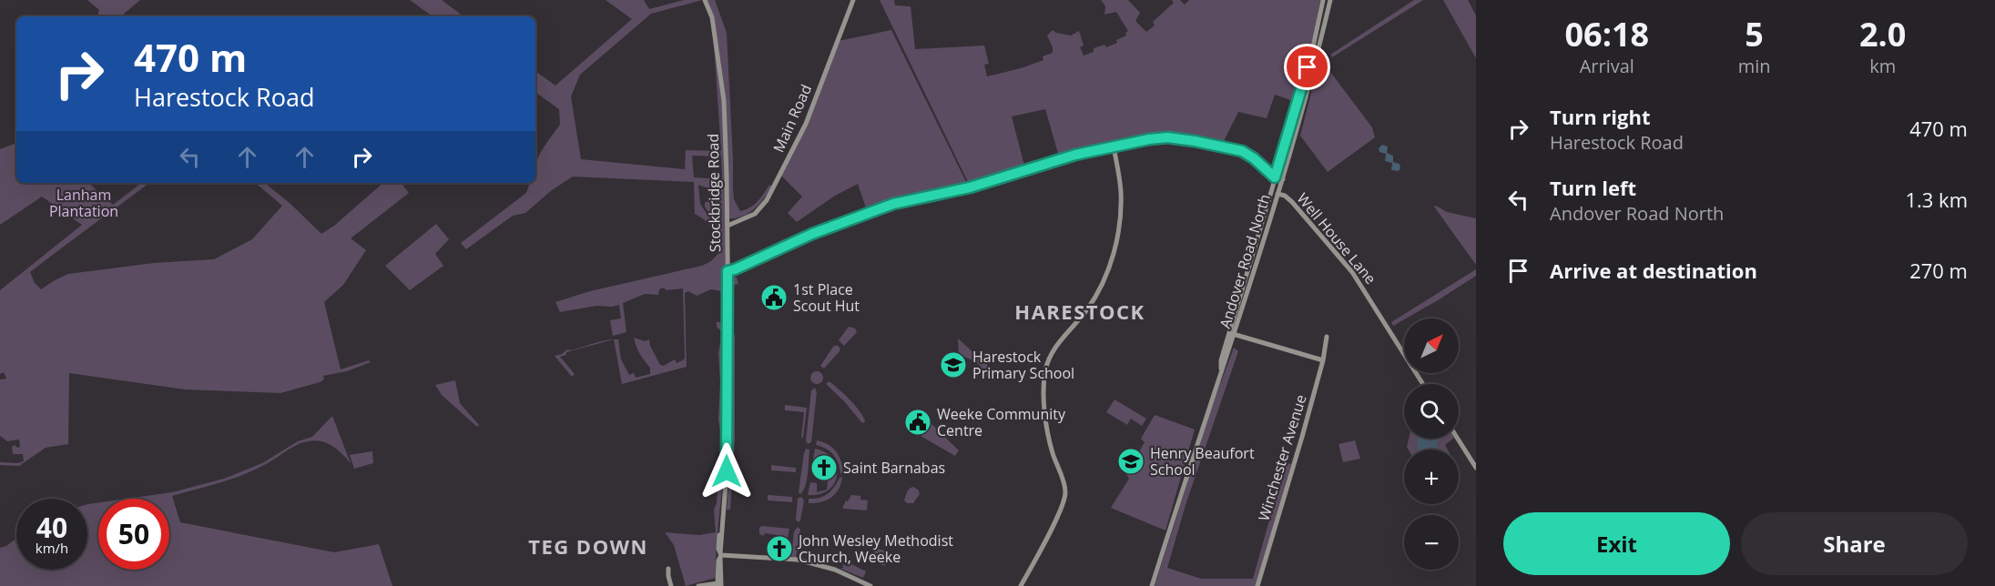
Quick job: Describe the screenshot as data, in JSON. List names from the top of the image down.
{
  "streets": {
    "street": [
      "Main Road",
      "Stockbridge Road",
      "Well House Lane",
      "Andover Road North",
      "Winchester Avenue"
    ]
  },
  "crossings": [
    ["Main Road", "Stockbridge Road"],
    ["Well House Lane", "Andover Road North"]
  ],
  "districts": ["HARESTOCK", "TEG DOWN"],
  "parks": ["Lanham Plantation"],
  "places": {
    "public building": ["1st Place Scout Hut", "Weeke Community Centre"],
    "school or university": ["Harestock Primary School", "Henry Beaufort School"],
    "church": ["Saint Barnabas", "John Wesley Methodist Church, Weeke"]
  },
  "north": "top right",
  "page": {
    "eta": [
      "06:18",
      "Arrival",
      "5",
      "min",
      "2.0",
      "km"
    ],
    "turn": ["470 m", "Harestock Road"],
    "list": [
      {
        "name": "Turn right",
        "note": "Harestock Road",
        "value": "470 m"
      },
      {
        "name": "Turn left",
        "note": "Andover Road North",
        "value": "1.3 km"
      },
      {
        "name": "Arrive at destination",
        "value": "270 m"
      }
    ],
    "map_buttons": ["+", "−"],
    "speed": "40 km/h",
    "limit": "50",
    "buttons": ["Exit", "Share"]
  }
}
